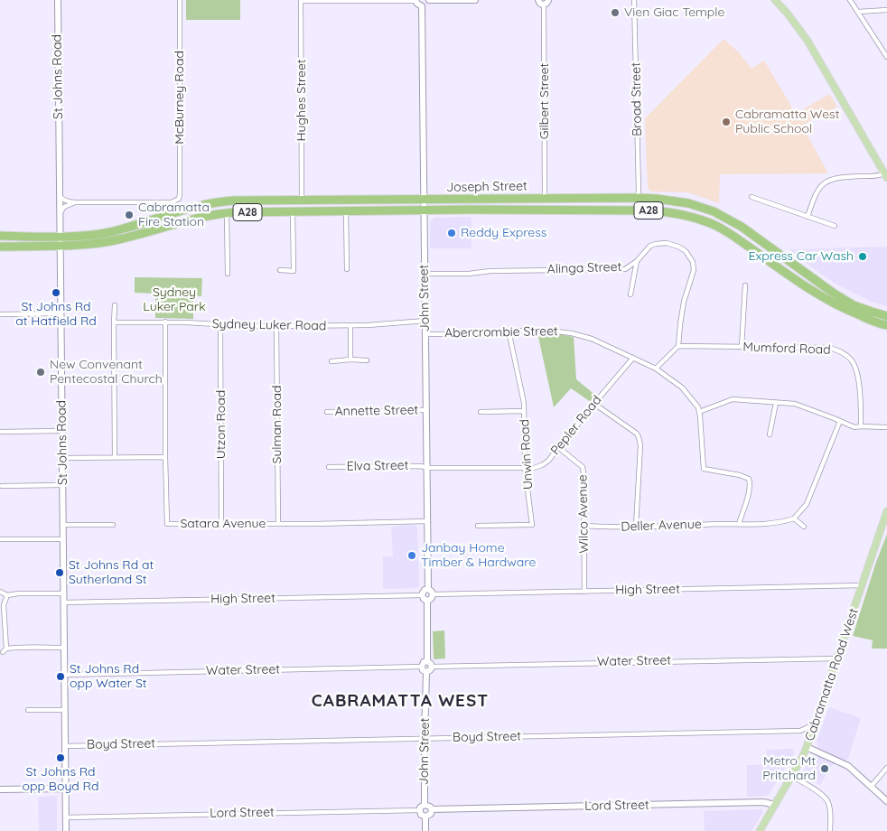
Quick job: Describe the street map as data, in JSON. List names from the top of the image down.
{
  "streets": {
    "highway": ["Joseph Street", "A28"],
    "main road": ["Cabramatta Road West"],
    "street": [
      "St Johns Road",
      "McBurney Road",
      "Broad Street",
      "Hughes Street",
      "Gilbert Street",
      "Alinga Street",
      "John Street",
      "Sydney Luker Road",
      "Abercrombie Street",
      "Mumford Road",
      "Annette Street",
      "Utzon Road",
      "Sulman Road",
      "Pepler Road",
      "Unwin Road",
      "Elva Street",
      "Wilco Avenue",
      "Satara Avenue",
      "Deller Avenue",
      "High Street",
      "Water Street",
      "Boyd Street",
      "Lord Street"
    ]
  },
  "crossings": [
    ["St Johns Road", "Joseph Street"],
    ["St Johns Road", "A28"],
    ["St Johns Road", "High Street"],
    ["St Johns Road", "Water Street"],
    ["St Johns Road", "Boyd Street"],
    ["St Johns Road", "Lord Street"],
    ["Broad Street", "Joseph Street"],
    ["Hughes Street", "Joseph Street"],
    ["Gilbert Street", "Joseph Street"],
    ["Joseph Street", "A28"],
    ["Joseph Street", "John Street"],
    ["Alinga Street", "John Street"],
    ["Alinga Street", "Mumford Road"],
    ["John Street", "Sydney Luker Road"],
    ["John Street", "Abercrombie Street"],
    ["John Street", "Annette Street"],
    ["John Street", "Pepler Road"],
    ["John Street", "Elva Street"],
    ["John Street", "Satara Avenue"],
    ["John Street", "High Street"],
    ["John Street", "Water Street"],
    ["John Street", "Boyd Street"],
    ["John Street", "Lord Street"],
    ["Sydney Luker Road", "Utzon Road"],
    ["Sydney Luker Road", "Sulman Road"],
    ["Sydney Luker Road", "Satara Avenue"],
    ["Abercrombie Street", "Pepler Road"],
    ["Abercrombie Street", "Unwin Road"],
    ["Abercrombie Street", "Deller Avenue"],
    ["Utzon Road", "Satara Avenue"],
    ["Sulman Road", "Satara Avenue"],
    ["Pepler Road", "Unwin Road"],
    ["Pepler Road", "Elva Street"],
    ["Pepler Road", "Wilco Avenue"],
    ["Wilco Avenue", "Deller Avenue"],
    ["Wilco Avenue", "High Street"],
    ["High Street", "Cabramatta Road West"],
    ["Water Street", "Cabramatta Road West"],
    ["Cabramatta Road West", "Boyd Street"],
    ["Cabramatta Road West", "Lord Street"]
  ],
  "districts": ["CABRAMATTA WEST"],
  "parks": ["Sydney Luker Park"],
  "places": [
    "Vien Giac Temple",
    "Cabramatta West Public School",
    "Cabramatta Fire Station",
    "Reddy Express",
    "Express Car Wash",
    "St Johns Rd at Hatfield Rd",
    "New Convenant Pentecostal Church",
    "Janbay Home Timber & Hardware",
    "St Johns Rd at Sutherland St",
    "St Johns Rd opp Water St",
    "St Johns Rd opp Boyd Rd",
    "Metro Mt Pritchard"
  ]
}
